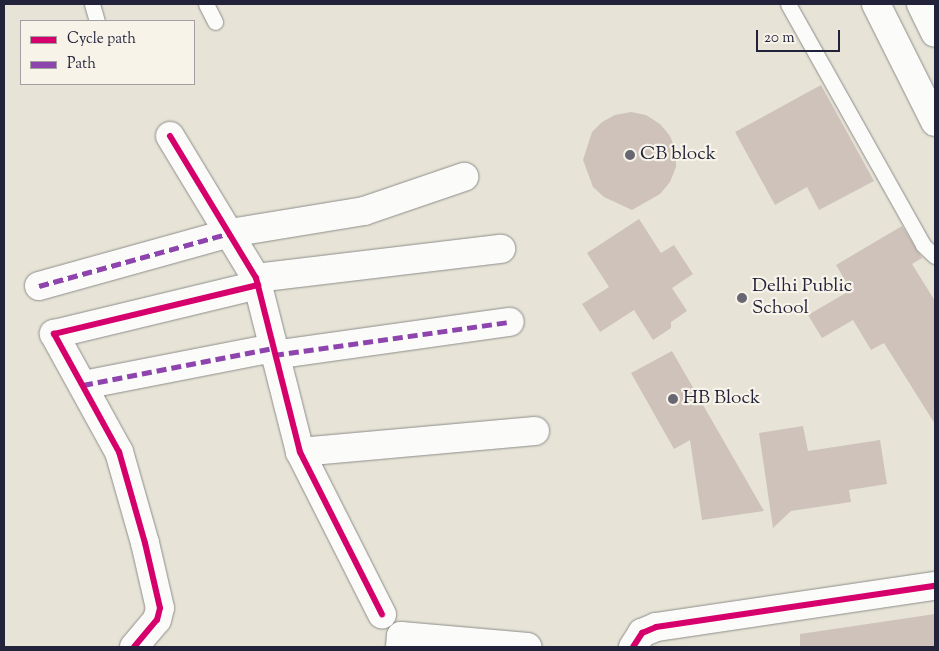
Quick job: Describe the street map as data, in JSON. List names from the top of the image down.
{
  "places": ["CB block", "Delhi Public School", "HB Block"],
  "legend": ["Cycle path", "Path"],
  "scale_bar": "20 m"
}
